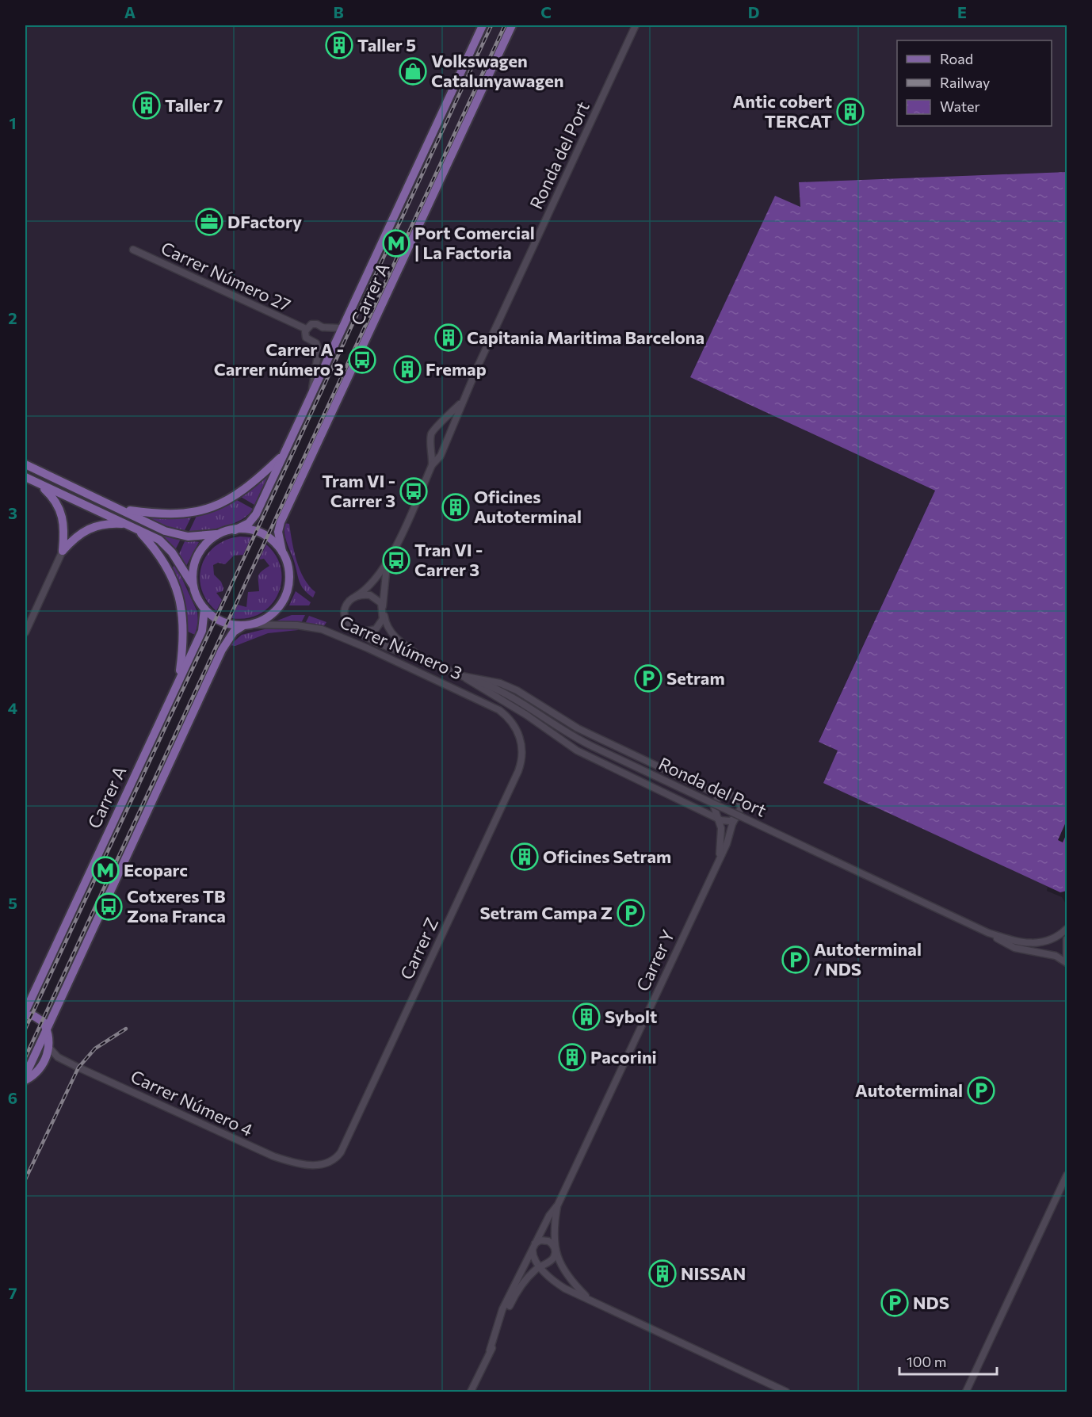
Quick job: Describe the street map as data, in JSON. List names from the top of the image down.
{
  "streets": {
    "main road": ["Carrer A"],
    "street": [
      "Ronda del Port",
      "Carrer Número 27",
      "Carrer Número 3",
      "Carrer Z",
      "Carrer Y",
      "Carrer Número 4"
    ]
  },
  "crossings": [
    ["Ronda del Port", "Carrer Número 3"],
    ["Carrer A", "Carrer Número 3"],
    ["Carrer Número 3", "Carrer Z"],
    ["Carrer Z", "Carrer Número 4"]
  ],
  "places": {
    "building": [
      "Taller 5",
      "Taller 7",
      "Antic cobert TERCAT",
      "Capitania Maritima Barcelona",
      "Fremap",
      "Oficines Autoterminal",
      "Oficines Setram",
      "Sybolt",
      "Pacorini",
      "NISSAN"
    ],
    "shop": ["Volkswagen Catalunyawagen"],
    "office": ["DFactory"],
    "metro station": ["Port Comercial | La Factoria", "Ecoparc"],
    "bus stop": [
      "Carrer A - Carrer número 3",
      "Tram VI - Carrer 3",
      "Tran VI - Carrer 3",
      "Cotxeres TB Zona Franca"
    ],
    "parking": [
      "Setram",
      "Setram Campa Z",
      "Autoterminal / NDS",
      "Autoterminal",
      "NDS"
    ]
  },
  "legend": ["Road", "Railway", "Water"],
  "scale_bar": "100 m",
  "grid": {
    "columns": [
      "A",
      "B",
      "C",
      "D",
      "E"
    ],
    "rows": [
      "1",
      "2",
      "3",
      "4",
      "5",
      "6",
      "7"
    ]
  }
}
